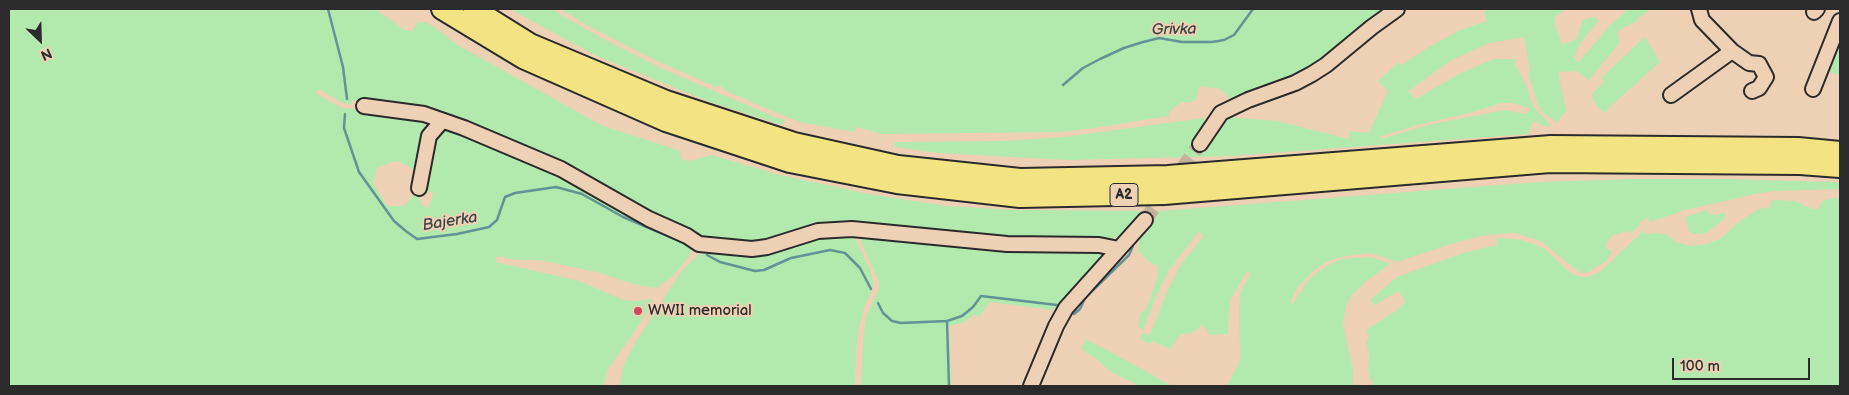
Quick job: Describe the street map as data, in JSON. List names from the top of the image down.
{
  "streets": {
    "highway": ["A2"]
  },
  "water": ["Grivka", "Bajerka"],
  "places": ["WWII memorial"],
  "scale_bar": "100 m",
  "north": "bottom right"
}
